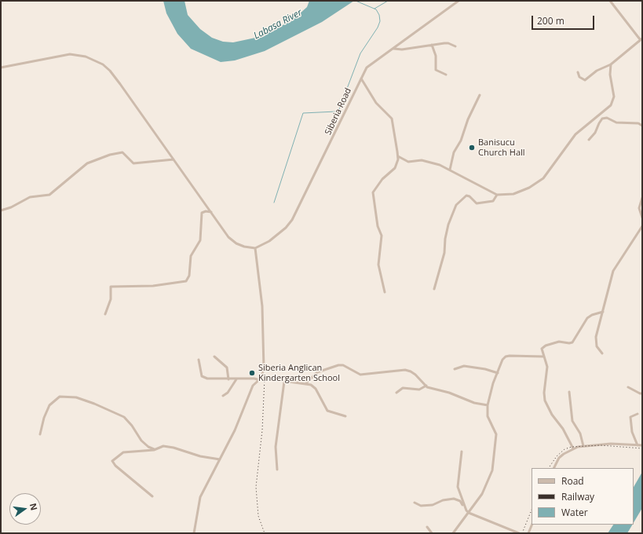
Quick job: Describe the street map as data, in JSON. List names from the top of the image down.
{
  "streets": {
    "street": ["Siberia Road"]
  },
  "water": ["Labasa River"],
  "places": ["Banisucu Church Hall", "Siberia Anglican Kindergarten School"],
  "legend": ["Road", "Railway", "Water"],
  "scale_bar": "200 m",
  "north": "right"
}
